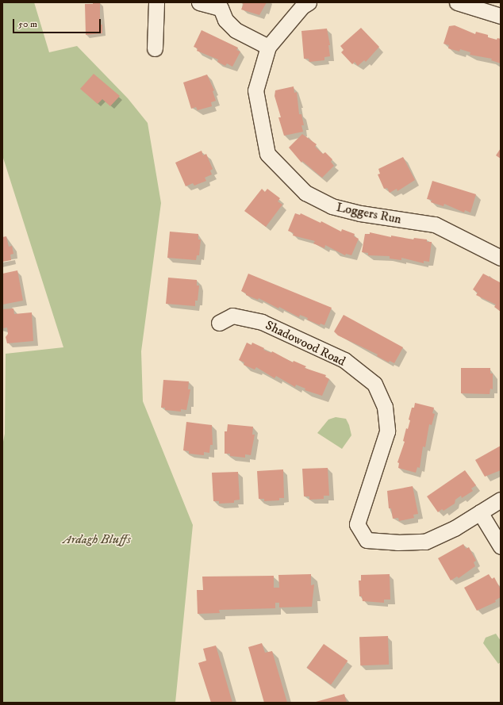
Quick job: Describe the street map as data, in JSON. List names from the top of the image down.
{
  "streets": {
    "street": ["Loggers Run", "Shadowood Road"]
  },
  "parks": ["Ardagh Bluffs"],
  "scale_bar": "50 m"
}
